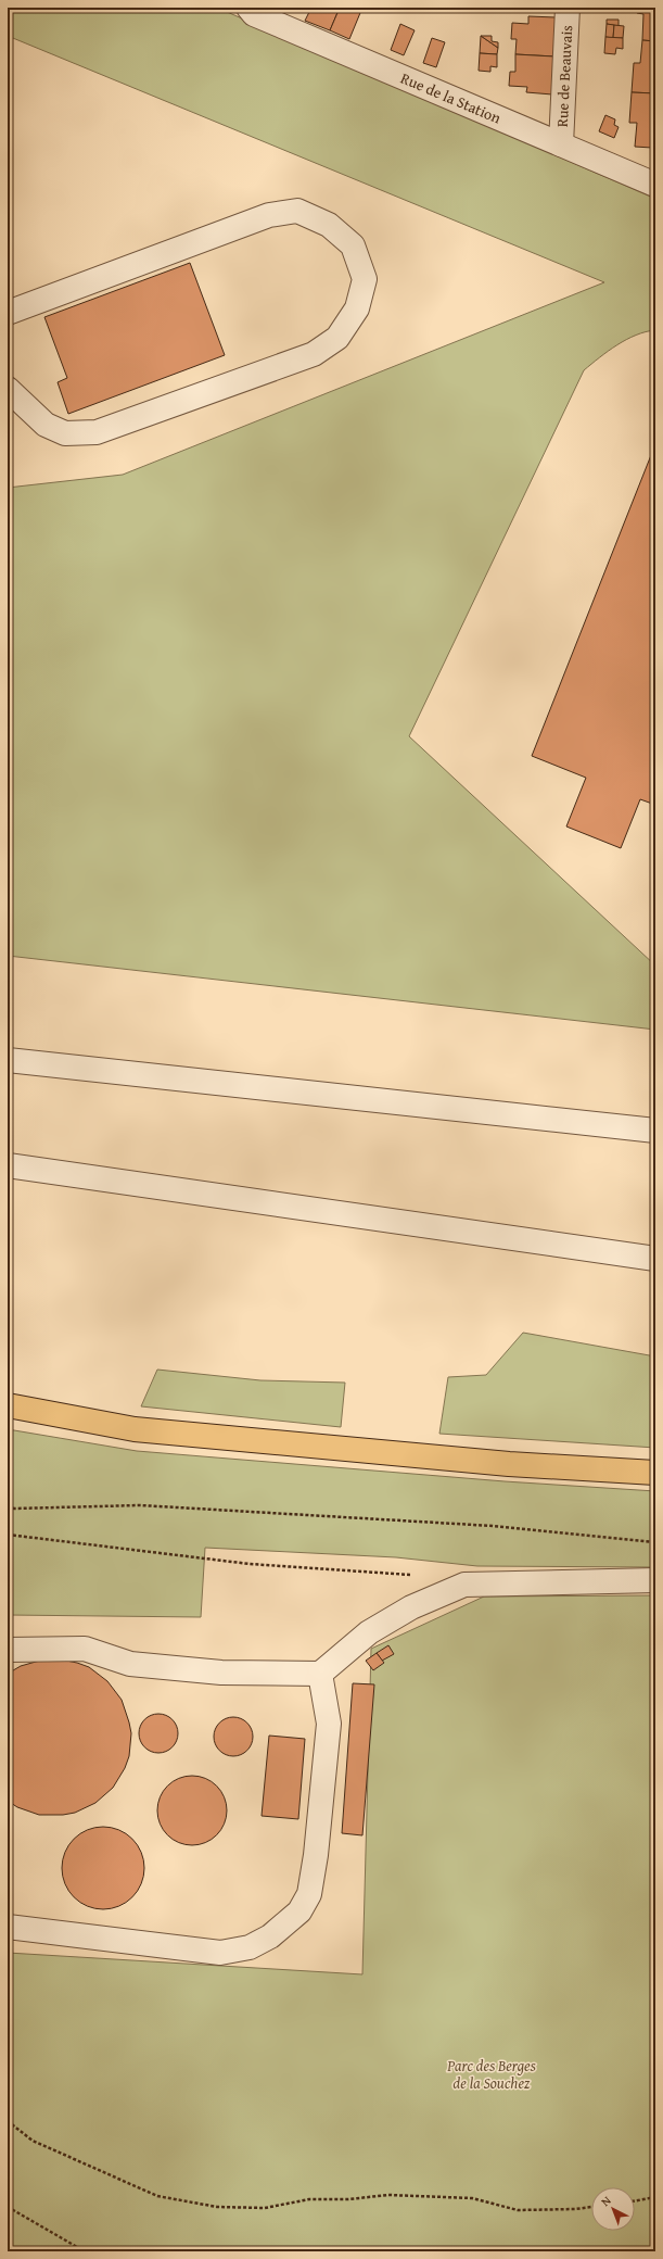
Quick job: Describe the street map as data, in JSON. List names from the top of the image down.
{
  "streets": {
    "street": ["Rue de Beauvais", "Rue de la Station"]
  },
  "crossings": [
    ["Rue de Beauvais", "Rue de la Station"]
  ],
  "parks": ["Parc des Berges de la Souchez"],
  "north": "top left"
}
